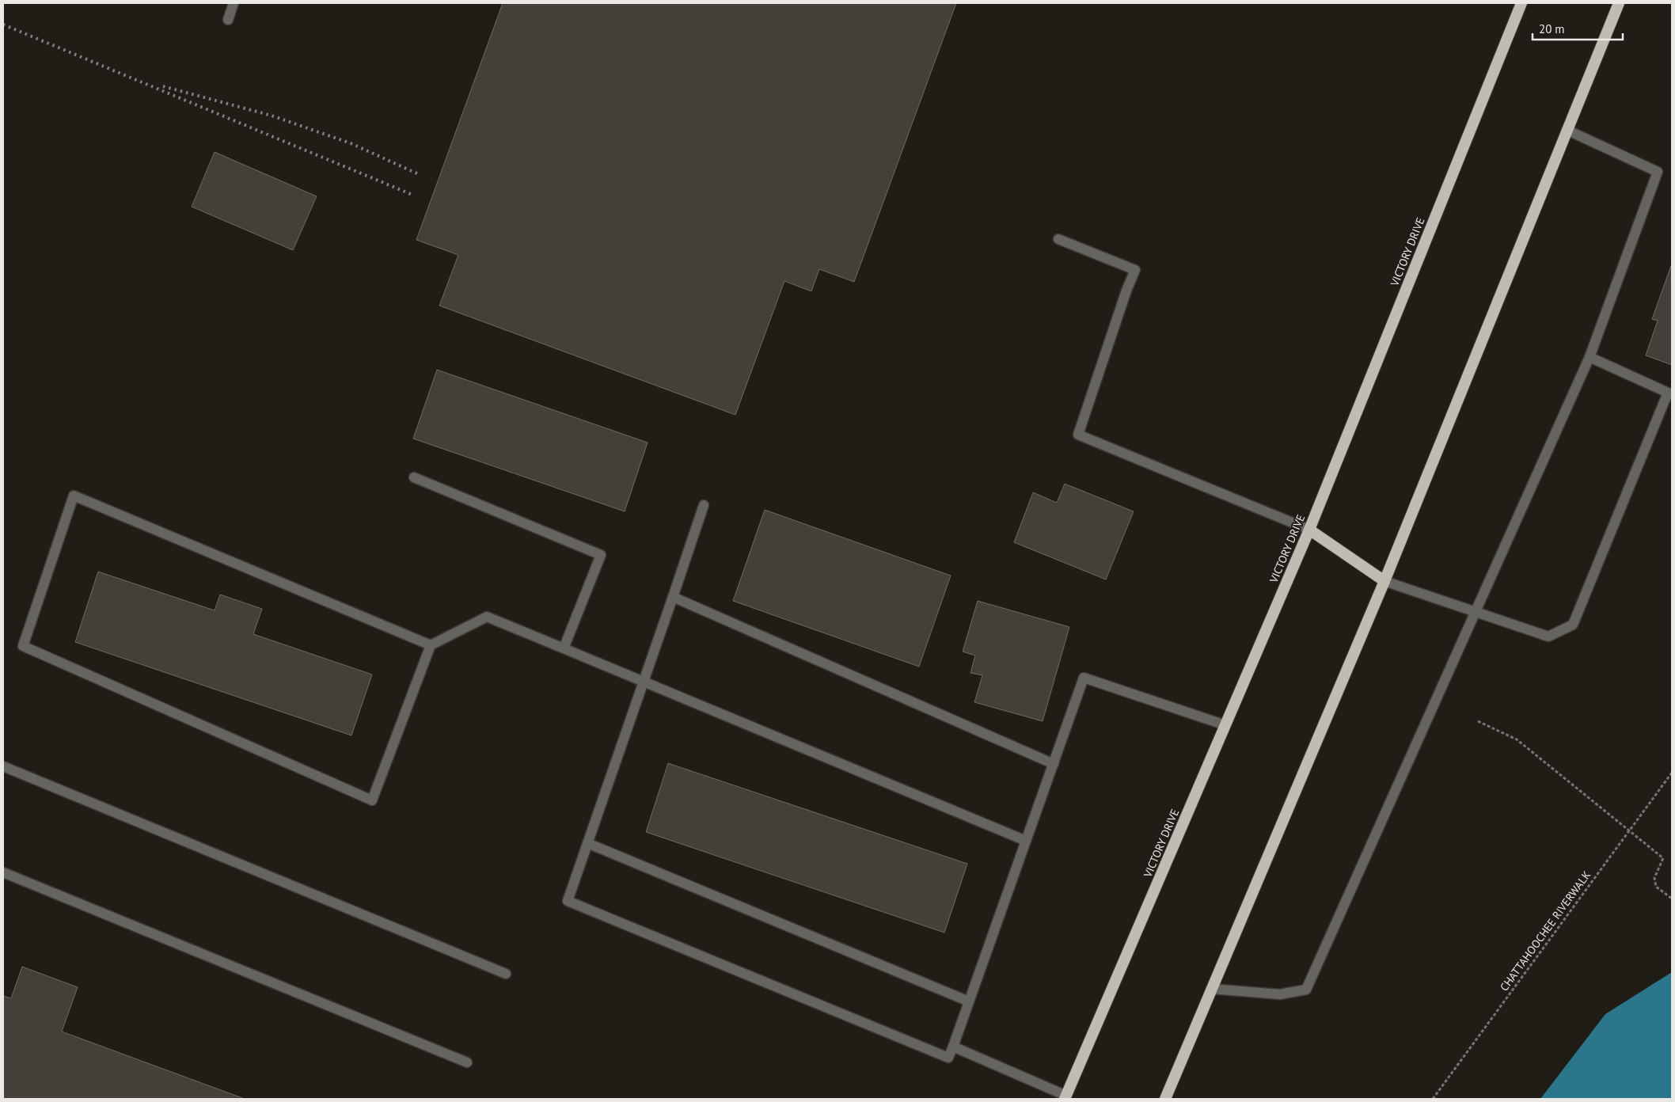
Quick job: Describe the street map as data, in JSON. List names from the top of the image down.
{
  "streets": {
    "highway": ["VICTORY DRIVE"],
    "path": ["CHATTAHOOCHEE RIVERWALK"]
  },
  "scale_bar": "20 m"
}
